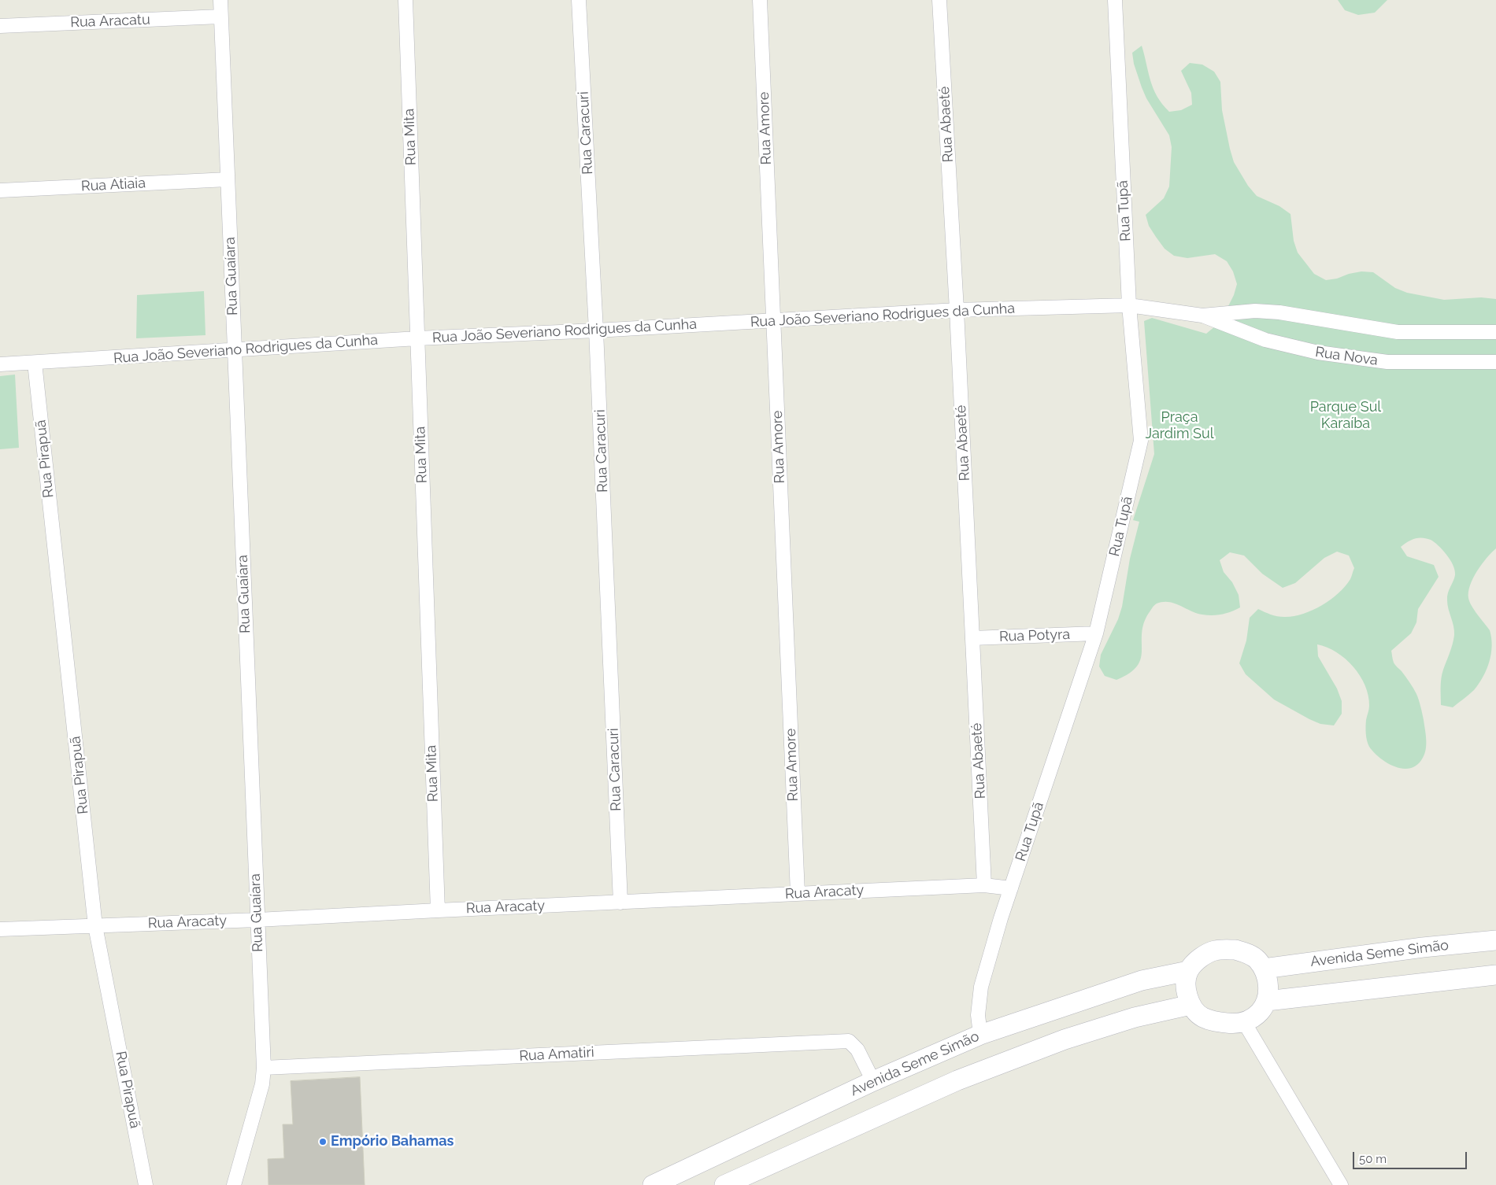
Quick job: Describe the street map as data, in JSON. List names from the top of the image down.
{
  "streets": {
    "main road": ["Avenida Seme Simão"],
    "street": [
      "Rua Aracatu",
      "Rua Abaeté",
      "Rua Amore",
      "Rua Caracuri",
      "Rua Mita",
      "Rua Atiaia",
      "Rua Tupã",
      "Rua Guaíara",
      "Rua João Severiano Rodrigues da Cunha",
      "Rua Nova",
      "Rua Pirapuã",
      "Rua Potyra",
      "Rua Aracaty",
      "Rua Amatiri"
    ]
  },
  "crossings": [
    ["Rua Aracatu", "Rua Guaíara"],
    ["Rua Abaeté", "Rua João Severiano Rodrigues da Cunha"],
    ["Rua Abaeté", "Rua Potyra"],
    ["Rua Abaeté", "Rua Aracaty"],
    ["Rua Amore", "Rua João Severiano Rodrigues da Cunha"],
    ["Rua Amore", "Rua Aracaty"],
    ["Rua Caracuri", "Rua João Severiano Rodrigues da Cunha"],
    ["Rua Caracuri", "Rua Aracaty"],
    ["Rua Mita", "Rua João Severiano Rodrigues da Cunha"],
    ["Rua Mita", "Rua Aracaty"],
    ["Rua Atiaia", "Rua Guaíara"],
    ["Rua Tupã", "Rua João Severiano Rodrigues da Cunha"],
    ["Rua Tupã", "Rua Nova"],
    ["Rua Tupã", "Rua Potyra"],
    ["Rua Tupã", "Rua Aracaty"],
    ["Rua Tupã", "Avenida Seme Simão"],
    ["Rua Guaíara", "Rua João Severiano Rodrigues da Cunha"],
    ["Rua Guaíara", "Rua Aracaty"],
    ["Rua Guaíara", "Rua Amatiri"],
    ["Rua João Severiano Rodrigues da Cunha", "Rua Nova"],
    ["Rua João Severiano Rodrigues da Cunha", "Rua Pirapuã"],
    ["Rua Pirapuã", "Rua Aracaty"],
    ["Avenida Seme Simão", "Rua Amatiri"]
  ],
  "parks": ["Parque Sul Karaíba", "Praça Jardim Sul"],
  "places": ["Empório Bahamas"],
  "scale_bar": "50 m"
}
